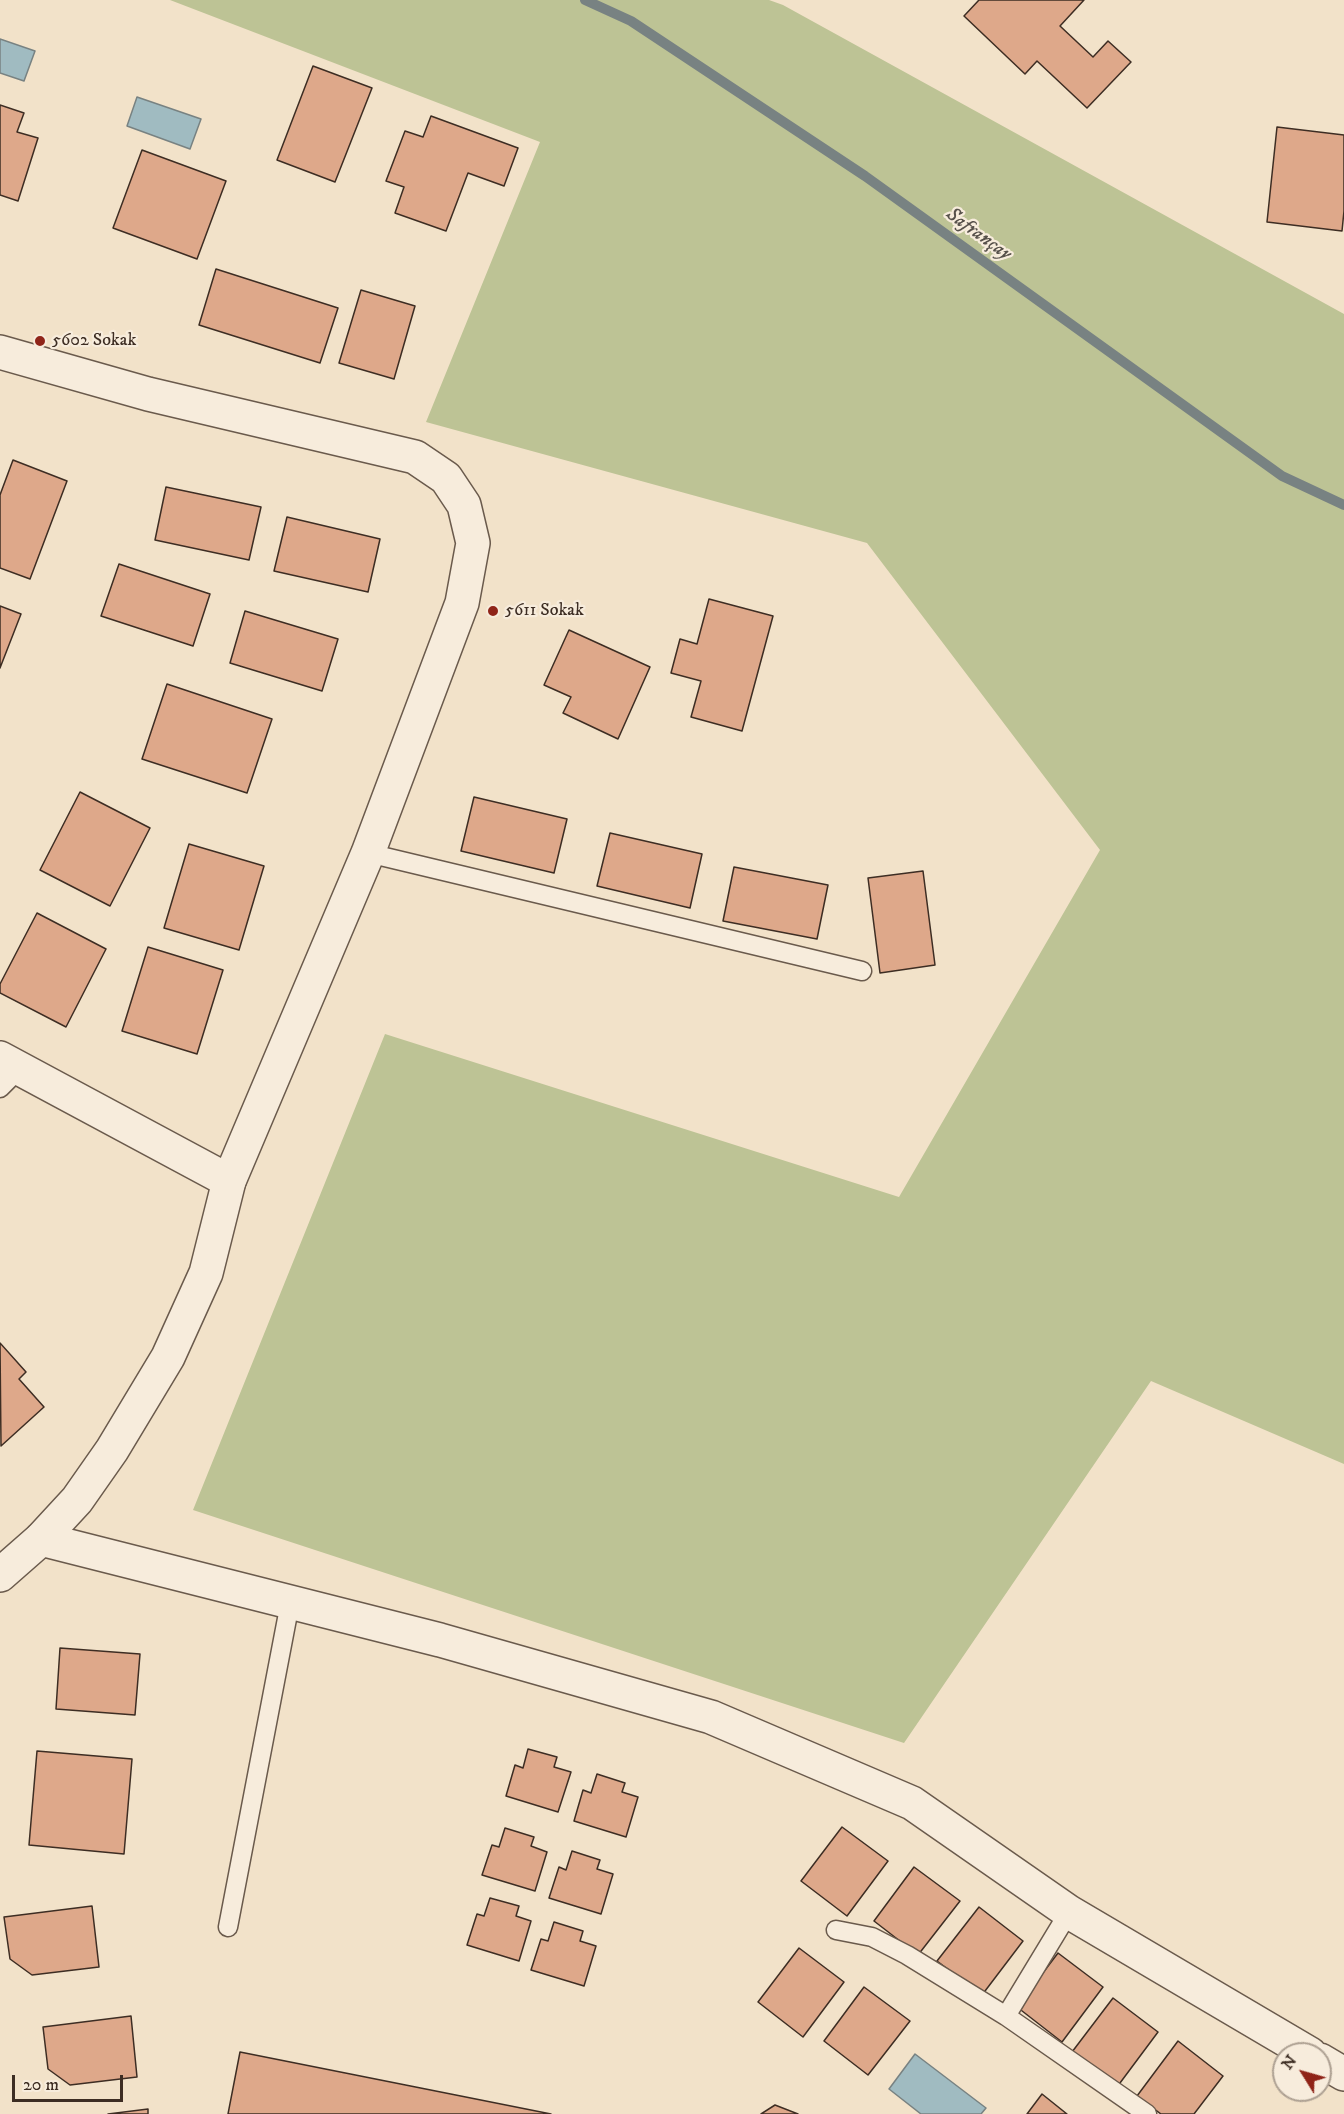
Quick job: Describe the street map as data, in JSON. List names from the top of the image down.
{
  "water": ["Safrançay"],
  "places": ["5602 Sokak", "5611 Sokak"],
  "scale_bar": "20 m",
  "north": "top left"
}
